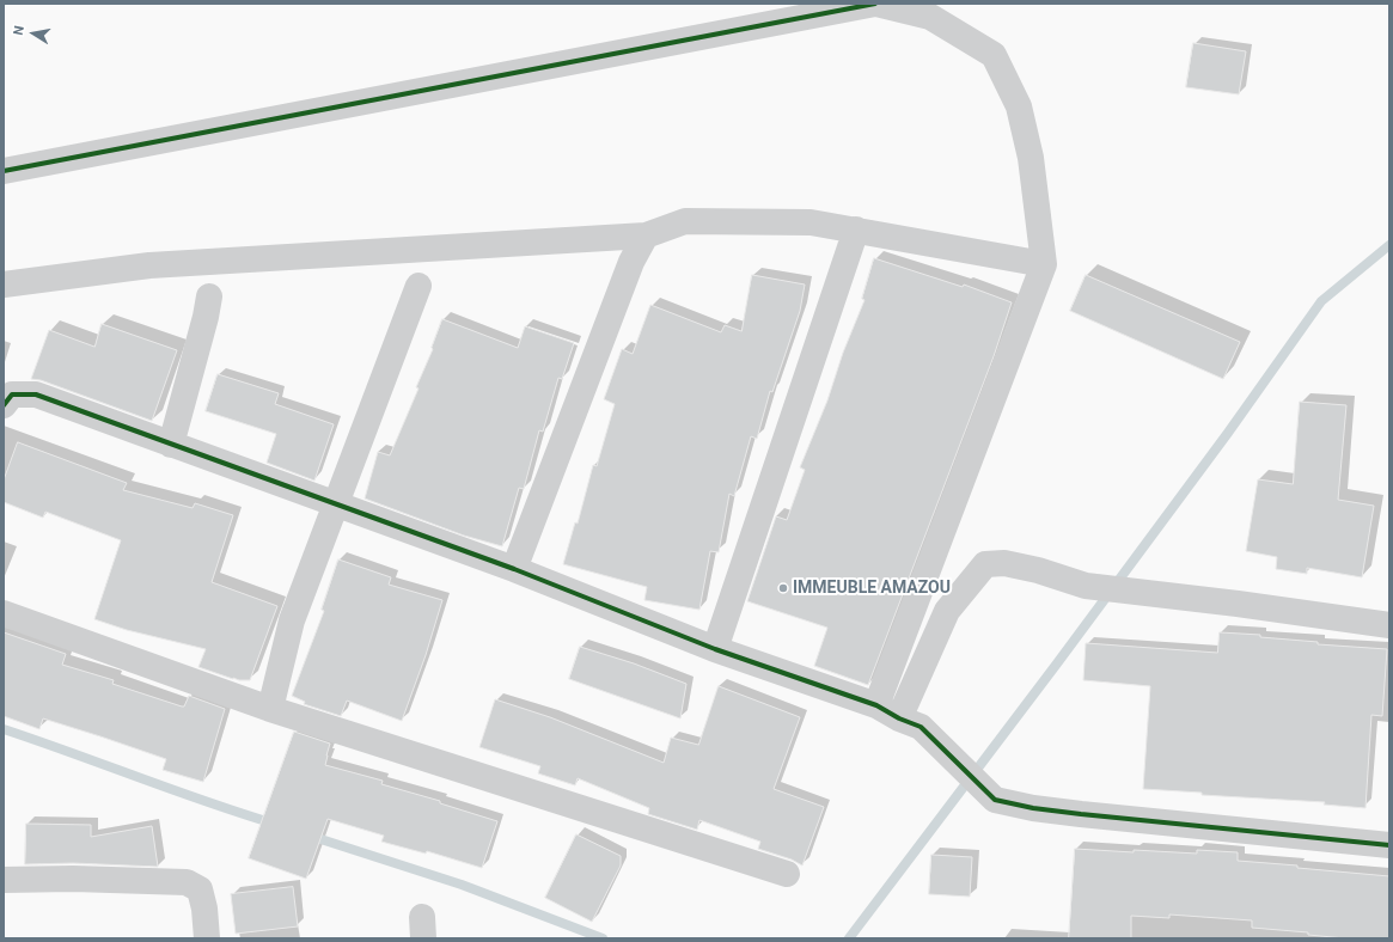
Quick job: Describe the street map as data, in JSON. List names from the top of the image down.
{
  "places": ["IMMEUBLE AMAZOU"],
  "north": "left"
}
